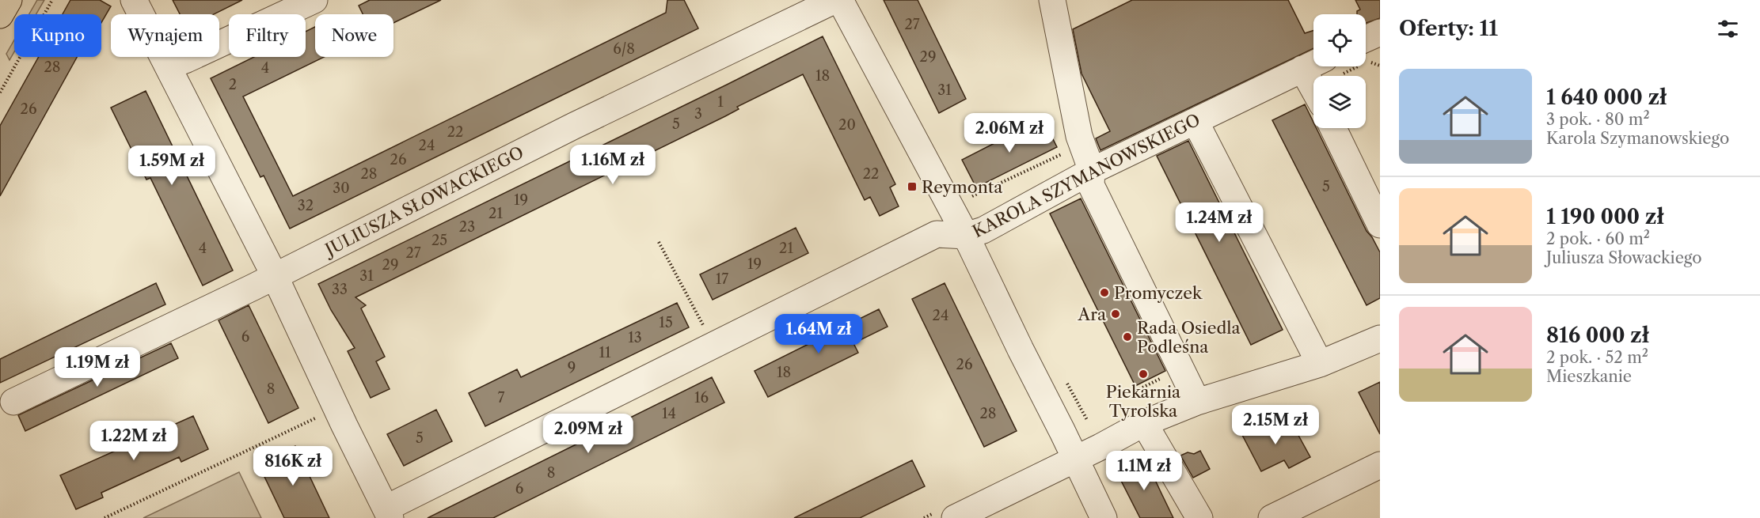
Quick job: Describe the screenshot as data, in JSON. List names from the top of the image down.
{
  "streets": {
    "street": ["KAROLA SZYMANOWSKIEGO", "JULIUSZA SŁOWACKIEGO"]
  },
  "places": {
    "transit": ["Reymonta"],
    "other": [
      "Promyczek",
      "Ara",
      "Rada Osiedla Podleśna",
      "Piekarnia Tyrolska"
    ]
  },
  "house_numbers": [
    "27",
    "6/8",
    "29",
    "28",
    "4",
    "18",
    "2",
    "31",
    "1",
    "26",
    "3",
    "5",
    "20",
    "22",
    "24",
    "26",
    "28",
    "22",
    "5",
    "30",
    "19",
    "32",
    "21",
    "23",
    "25",
    "4",
    "21",
    "27",
    "19",
    "29",
    "31",
    "17",
    "33",
    "24",
    "15",
    "6",
    "13",
    "11",
    "26",
    "9",
    "18",
    "8",
    "7",
    "16",
    "14",
    "28",
    "5",
    "8",
    "6"
  ],
  "page": {
    "heading": "Oferty: 11",
    "chip": [
      "Kupno",
      "Wynajem",
      "Filtry",
      "Nowe"
    ],
    "list": [
      {
        "name": "1 640 000 zł",
        "note": "3 pok. · 80 m² · Karola Szymanowskiego"
      },
      {
        "name": "1 190 000 zł",
        "note": "2 pok. · 60 m² · Juliusza Słowackiego"
      },
      {
        "name": "816 000 zł",
        "note": "2 pok. · 52 m² · Mieszkanie"
      }
    ],
    "price": [
      "2.06M zł",
      "1.16M zł",
      "1.59M zł",
      "1.24M zł",
      "1.64M zł",
      "1.19M zł",
      "2.15M zł",
      "2.09M zł",
      "1.22M zł",
      "816K zł",
      "1.1M zł"
    ]
  }
}
